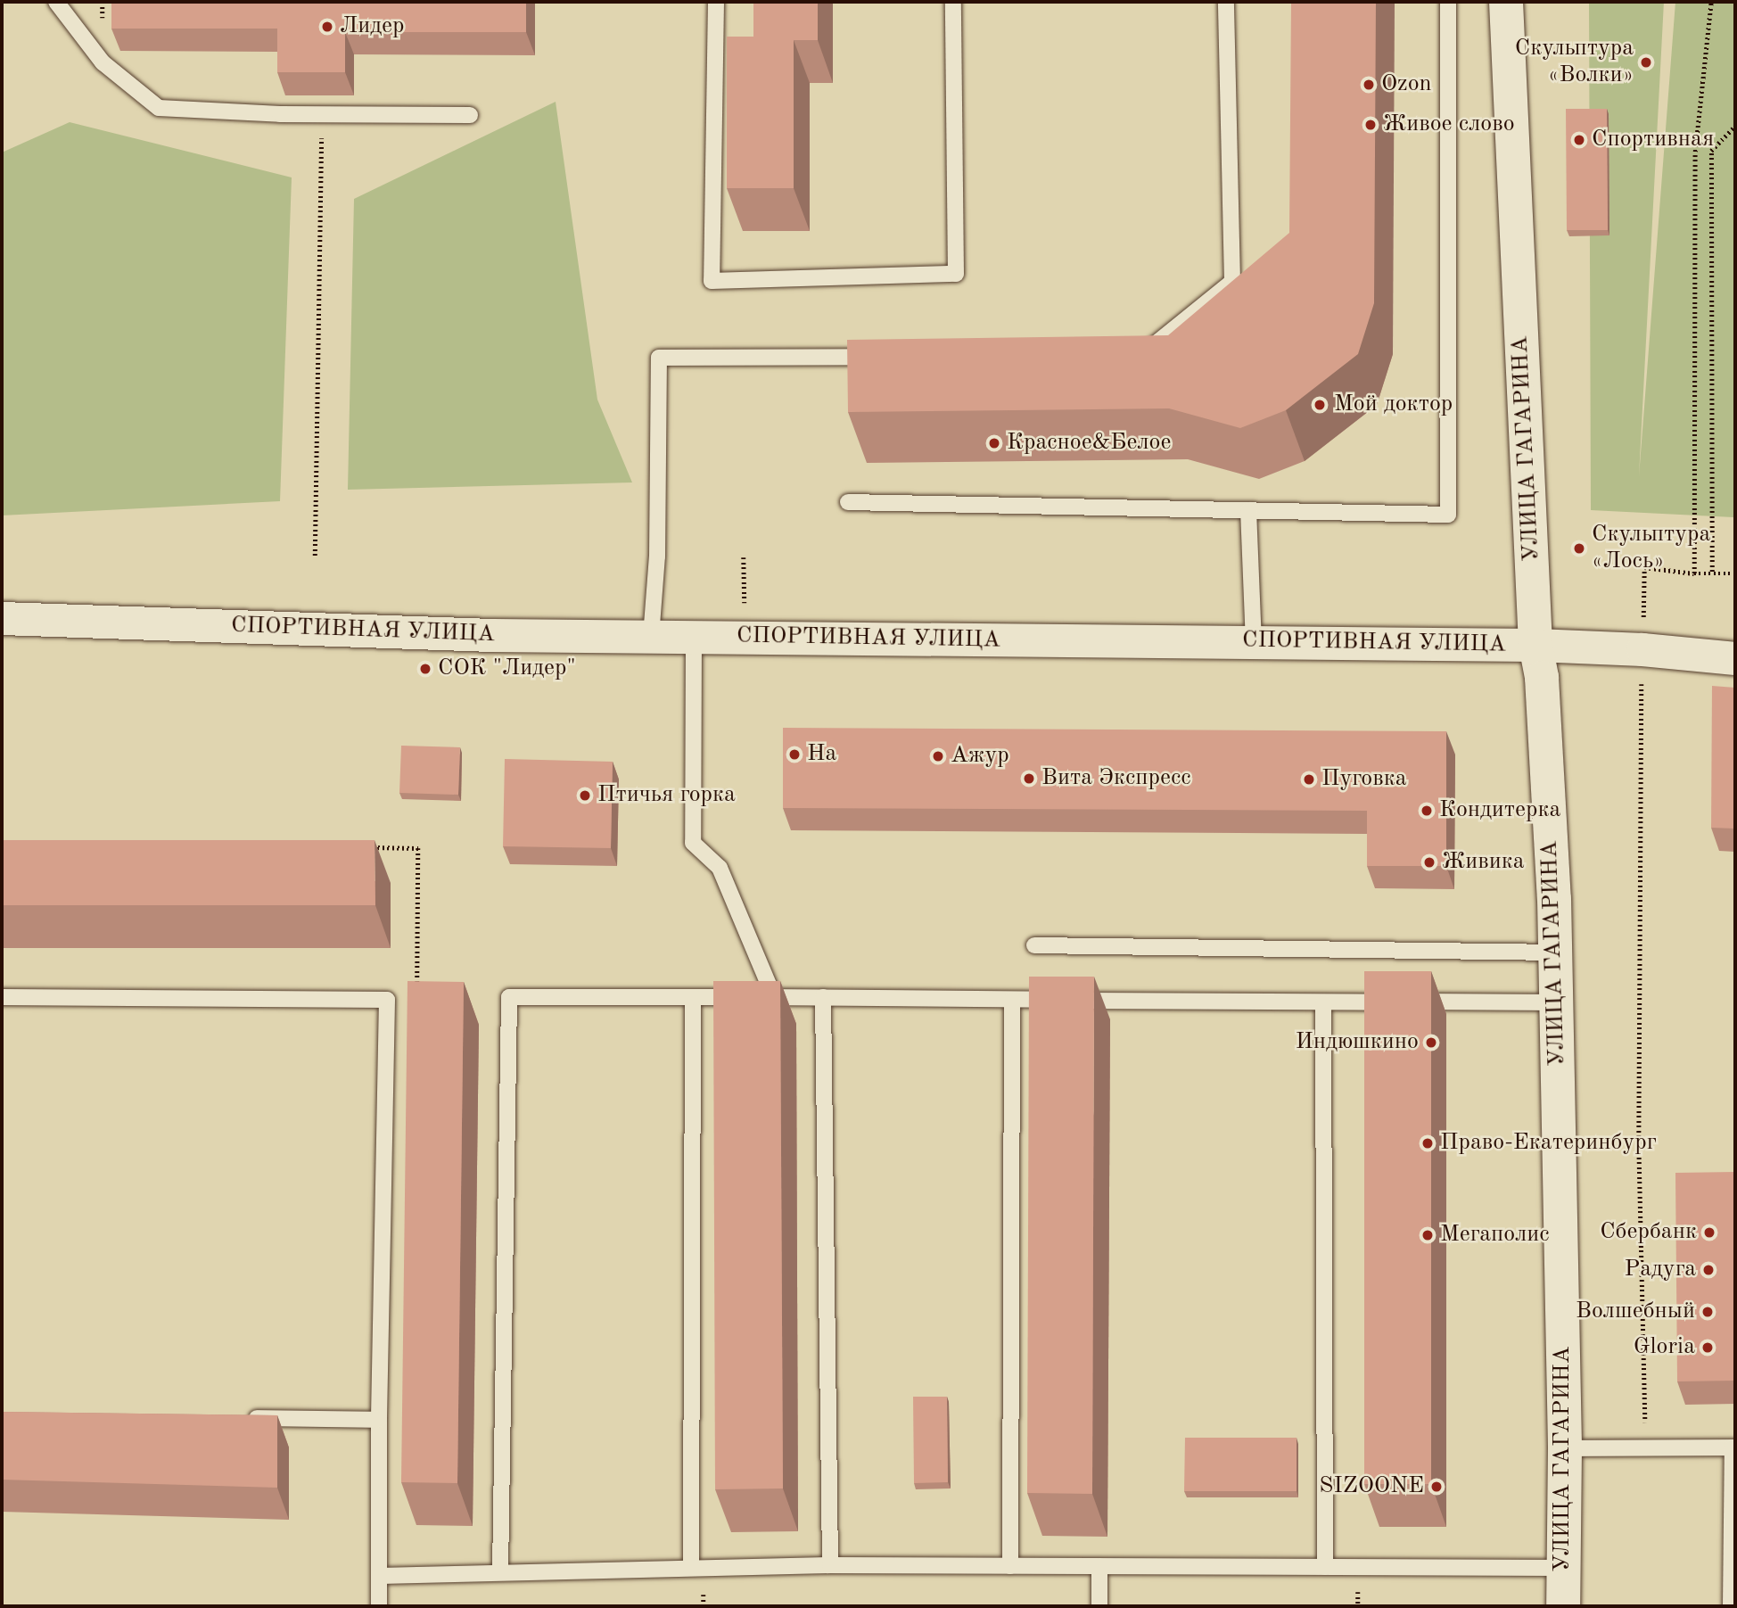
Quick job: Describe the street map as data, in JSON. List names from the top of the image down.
{
  "streets": {
    "street": ["УЛИЦА ГАГАРИНА", "СПОРТИВНАЯ УЛИЦА"]
  },
  "crossings": [
    ["УЛИЦА ГАГАРИНА", "СПОРТИВНАЯ УЛИЦА"]
  ],
  "places": [
    "Лидер",
    "Скульптура «Волки»",
    "Ozon",
    "Живое слово",
    "Спортивная",
    "Мой доктор",
    "Красное&Белое",
    "Скульптура «Лось»",
    "СОК \"Лидер\"",
    "На",
    "Ажур",
    "Вита Экспресс",
    "Пуговка",
    "Птичья горка",
    "Кондитерка",
    "Живика",
    "Индюшкино",
    "Право-Екатеринбург",
    "Сбербанк",
    "Мегаполис",
    "Радуга",
    "Волшебный",
    "Gloria",
    "SIZOONE"
  ]
}
